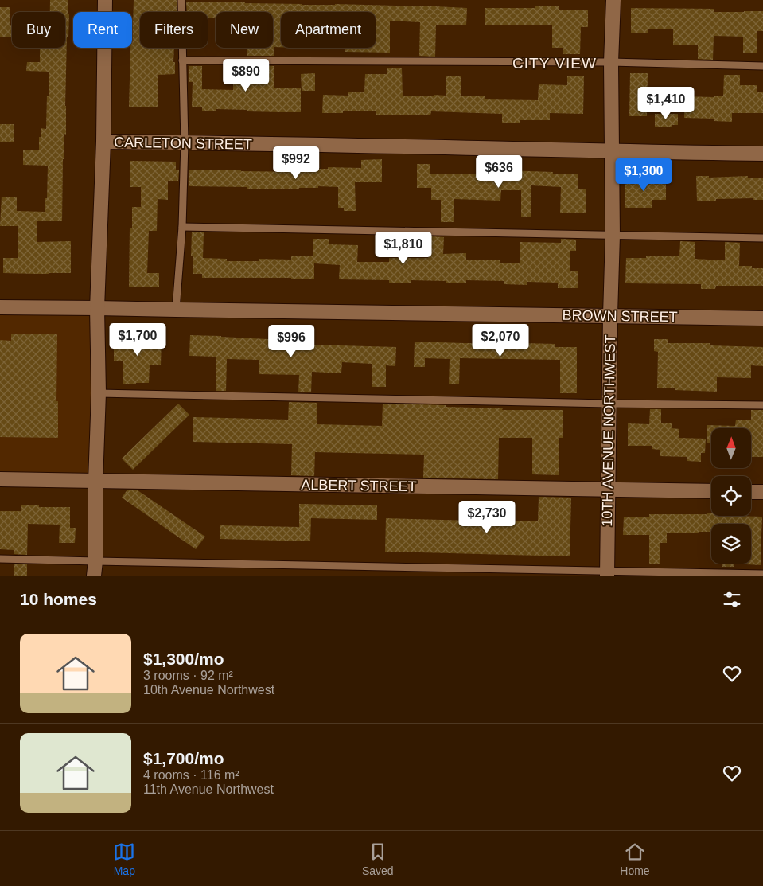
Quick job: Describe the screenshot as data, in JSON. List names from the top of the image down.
{
  "streets": {
    "street": [
      "CARLETON STREET",
      "BROWN STREET",
      "10TH AVENUE NORTHWEST",
      "ALBERT STREET"
    ]
  },
  "crossings": [
    ["CARLETON STREET", "10TH AVENUE NORTHWEST"],
    ["BROWN STREET", "10TH AVENUE NORTHWEST"],
    ["10TH AVENUE NORTHWEST", "ALBERT STREET"]
  ],
  "districts": ["CITY VIEW"],
  "north": "top",
  "page": {
    "chip": [
      "Buy",
      "Rent",
      "Filters",
      "New",
      "Apartment"
    ],
    "price": [
      "$890",
      "$1,410",
      "$992",
      "$636",
      "$1,300",
      "$1,810",
      "$1,700",
      "$2,070",
      "$996",
      "$2,730"
    ],
    "heading": "10 homes",
    "list": [
      {
        "name": "$1,300/mo",
        "note": "3 rooms · 92 m² · 10th Avenue Northwest"
      },
      {
        "name": "$1,700/mo",
        "note": "4 rooms · 116 m² · 11th Avenue Northwest"
      }
    ],
    "tabs": ["Map", "Saved", "Home"]
  }
}
